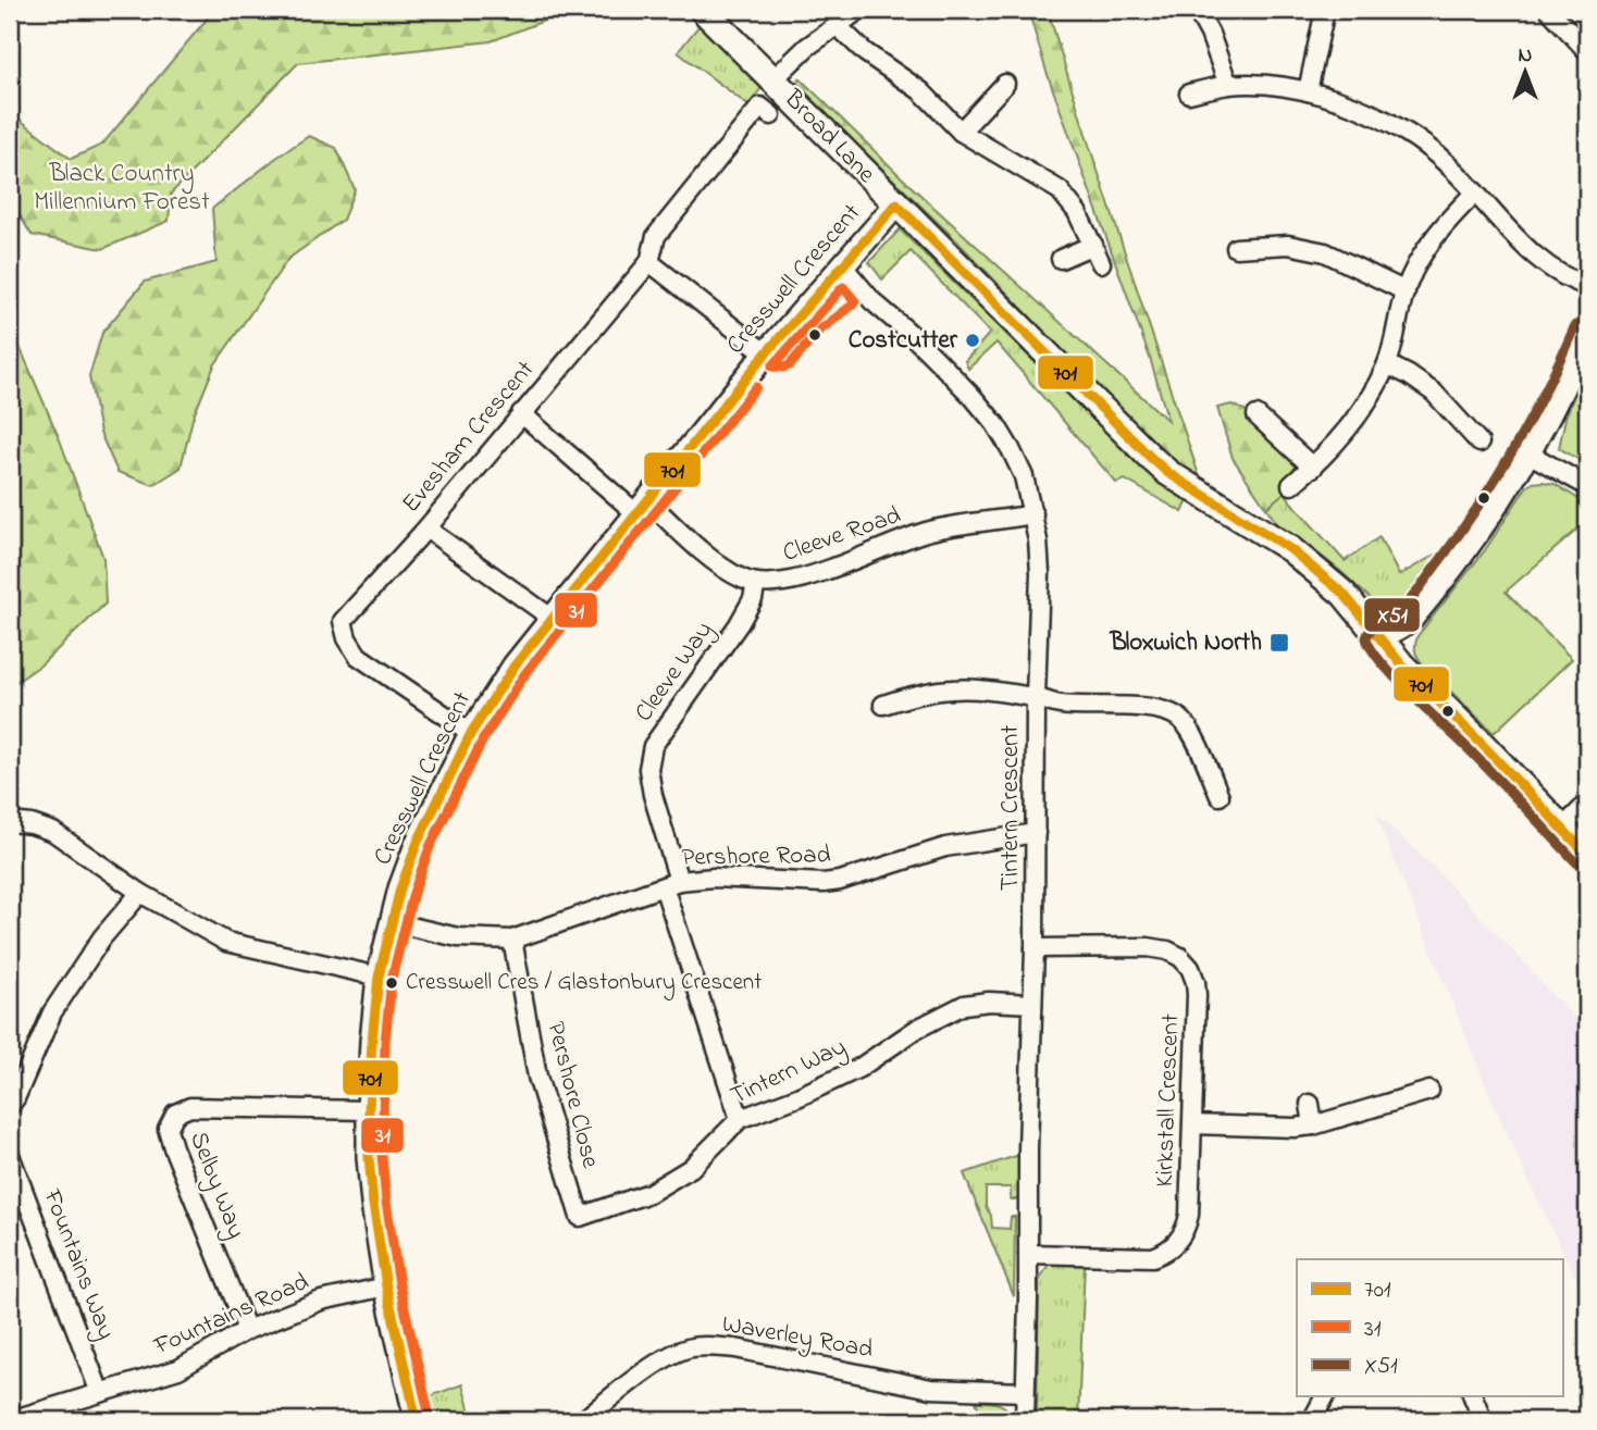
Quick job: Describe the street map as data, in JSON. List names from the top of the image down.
{
  "streets": {
    "main road": ["Broad Lane"],
    "street": [
      "Cresswell Crescent",
      "Evesham Crescent",
      "Cleeve Road",
      "Cleeve Way",
      "Tintern Crescent",
      "Pershore Road",
      "Tintern Way",
      "Pershore Close",
      "Kirkstall Crescent",
      "Selby Way",
      "Fountains Way",
      "Fountains Road",
      "Waverley Road"
    ]
  },
  "crossings": [
    ["Broad Lane", "Cresswell Crescent"],
    ["Cresswell Crescent", "Evesham Crescent"],
    ["Cresswell Crescent", "Cleeve Road"],
    ["Cresswell Crescent", "Tintern Crescent"],
    ["Cresswell Crescent", "Pershore Road"],
    ["Cresswell Crescent", "Selby Way"],
    ["Cresswell Crescent", "Fountains Road"],
    ["Evesham Crescent", "Cleeve Road"],
    ["Cleeve Road", "Cleeve Way"],
    ["Cleeve Road", "Tintern Crescent"],
    ["Cleeve Way", "Pershore Road"],
    ["Cleeve Way", "Tintern Way"],
    ["Tintern Crescent", "Pershore Road"],
    ["Tintern Crescent", "Tintern Way"],
    ["Tintern Crescent", "Kirkstall Crescent"],
    ["Tintern Crescent", "Waverley Road"],
    ["Pershore Road", "Pershore Close"],
    ["Tintern Way", "Pershore Close"],
    ["Selby Way", "Fountains Road"],
    ["Fountains Way", "Fountains Road"]
  ],
  "parks": ["Black Country Millennium Forest"],
  "places": {
    "other": ["Costcutter", "Cresswell Cres / Glastonbury Crescent"],
    "transit": ["Bloxwich North"]
  },
  "lines": ["transit line 701", "transit line 31", "transit line X51"],
  "legend": ["701", "31", "X51"],
  "north": "top"
}
